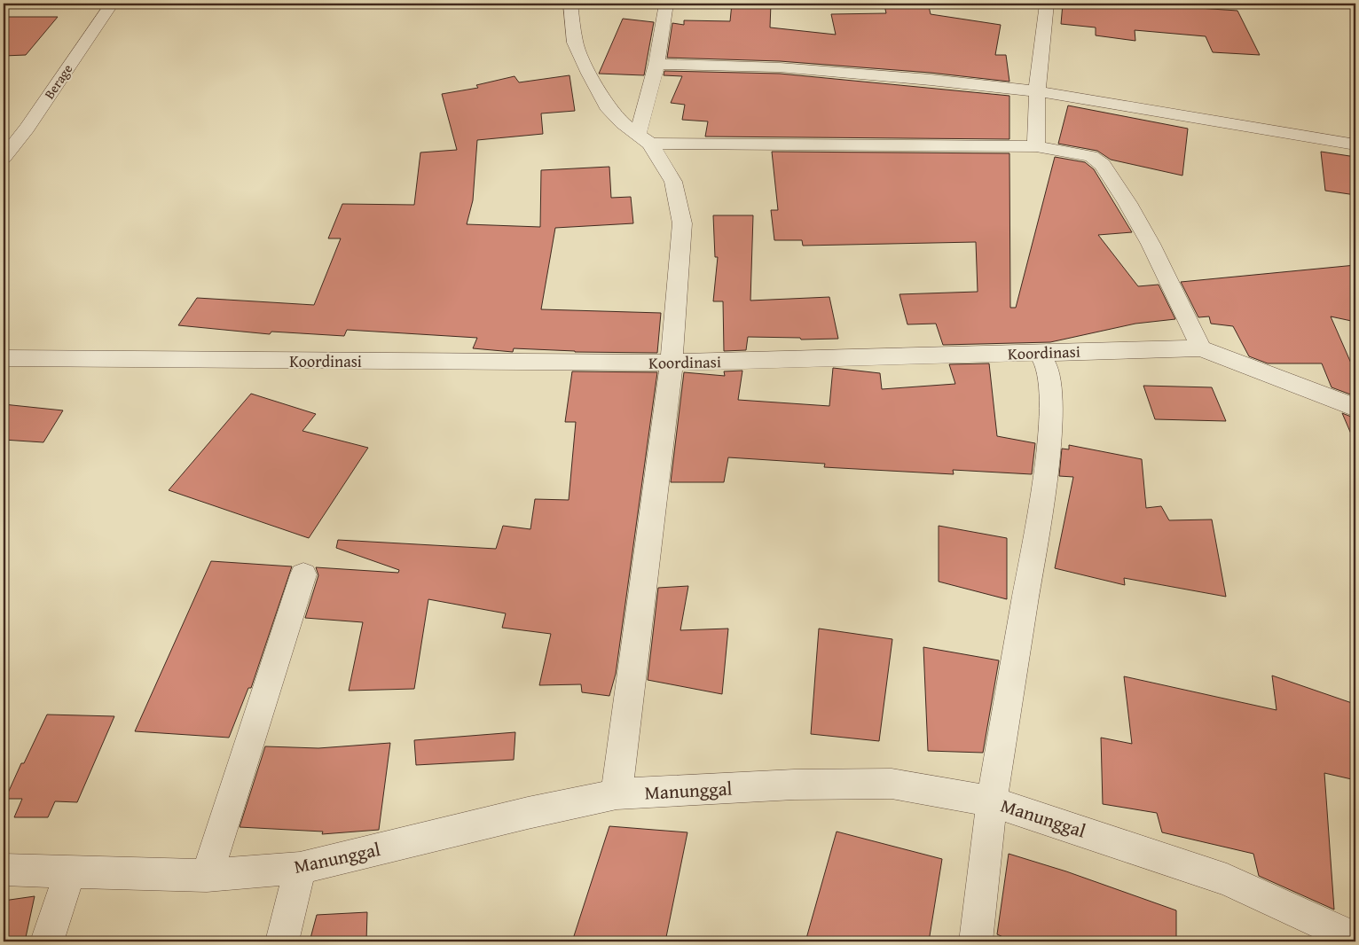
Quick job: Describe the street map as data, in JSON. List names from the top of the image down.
{
  "streets": {
    "street": ["Berage", "Koordinasi", "Manunggal"]
  }
}
